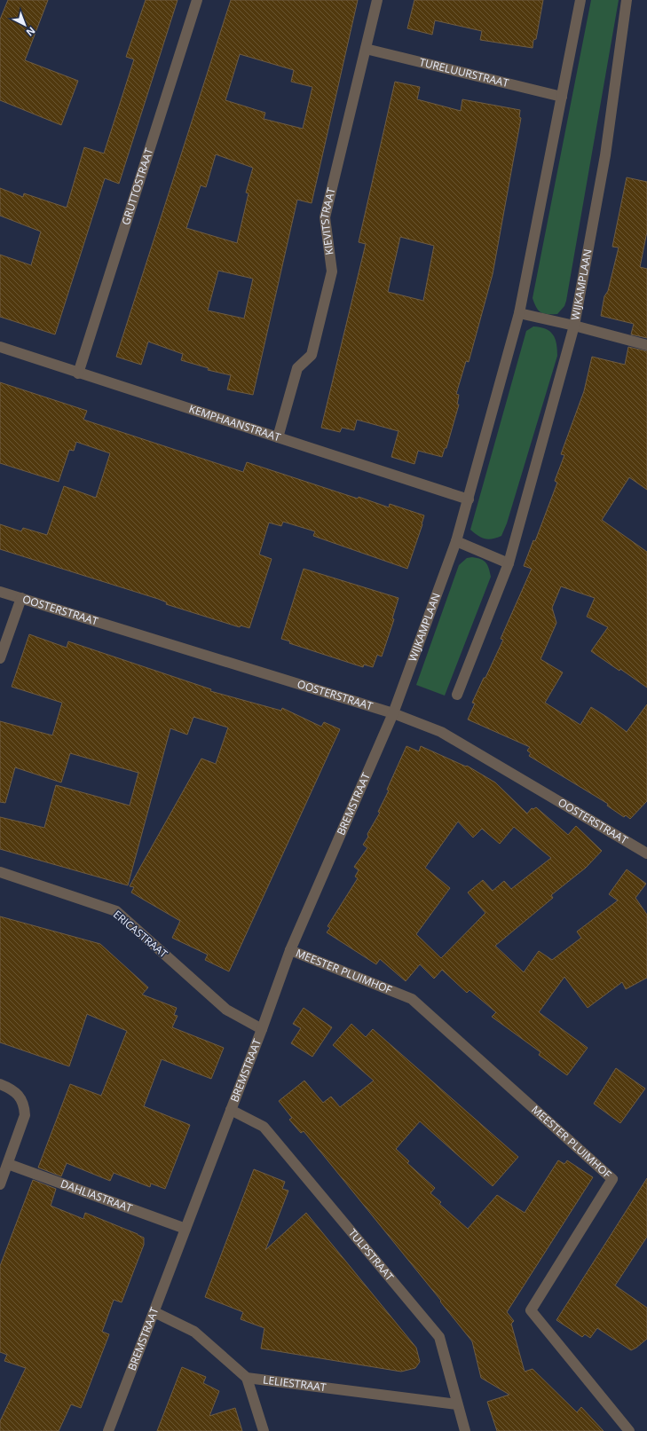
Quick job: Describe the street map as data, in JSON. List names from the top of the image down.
{
  "streets": {
    "street": [
      "TURELUURSTRAAT",
      "GRUTTOSTRAAT",
      "KIEVITSTRAAT",
      "WIJKAMPLAAN",
      "KEMPHAANSTRAAT",
      "OOSTERSTRAAT",
      "BREMSTRAAT",
      "ERICASTRAAT",
      "MEESTER PLUIMHOF",
      "DAHLIASTRAAT",
      "TULPSTRAAT",
      "LELIESTRAAT"
    ]
  },
  "crossings": [
    ["TURELUURSTRAAT", "KIEVITSTRAAT"],
    ["TURELUURSTRAAT", "WIJKAMPLAAN"],
    ["GRUTTOSTRAAT", "KEMPHAANSTRAAT"],
    ["KIEVITSTRAAT", "KEMPHAANSTRAAT"],
    ["WIJKAMPLAAN", "KEMPHAANSTRAAT"],
    ["WIJKAMPLAAN", "OOSTERSTRAAT"],
    ["WIJKAMPLAAN", "BREMSTRAAT"],
    ["OOSTERSTRAAT", "BREMSTRAAT"],
    ["BREMSTRAAT", "ERICASTRAAT"],
    ["BREMSTRAAT", "MEESTER PLUIMHOF"],
    ["BREMSTRAAT", "DAHLIASTRAAT"],
    ["BREMSTRAAT", "TULPSTRAAT"],
    ["TULPSTRAAT", "LELIESTRAAT"]
  ],
  "north": "bottom right"
}
